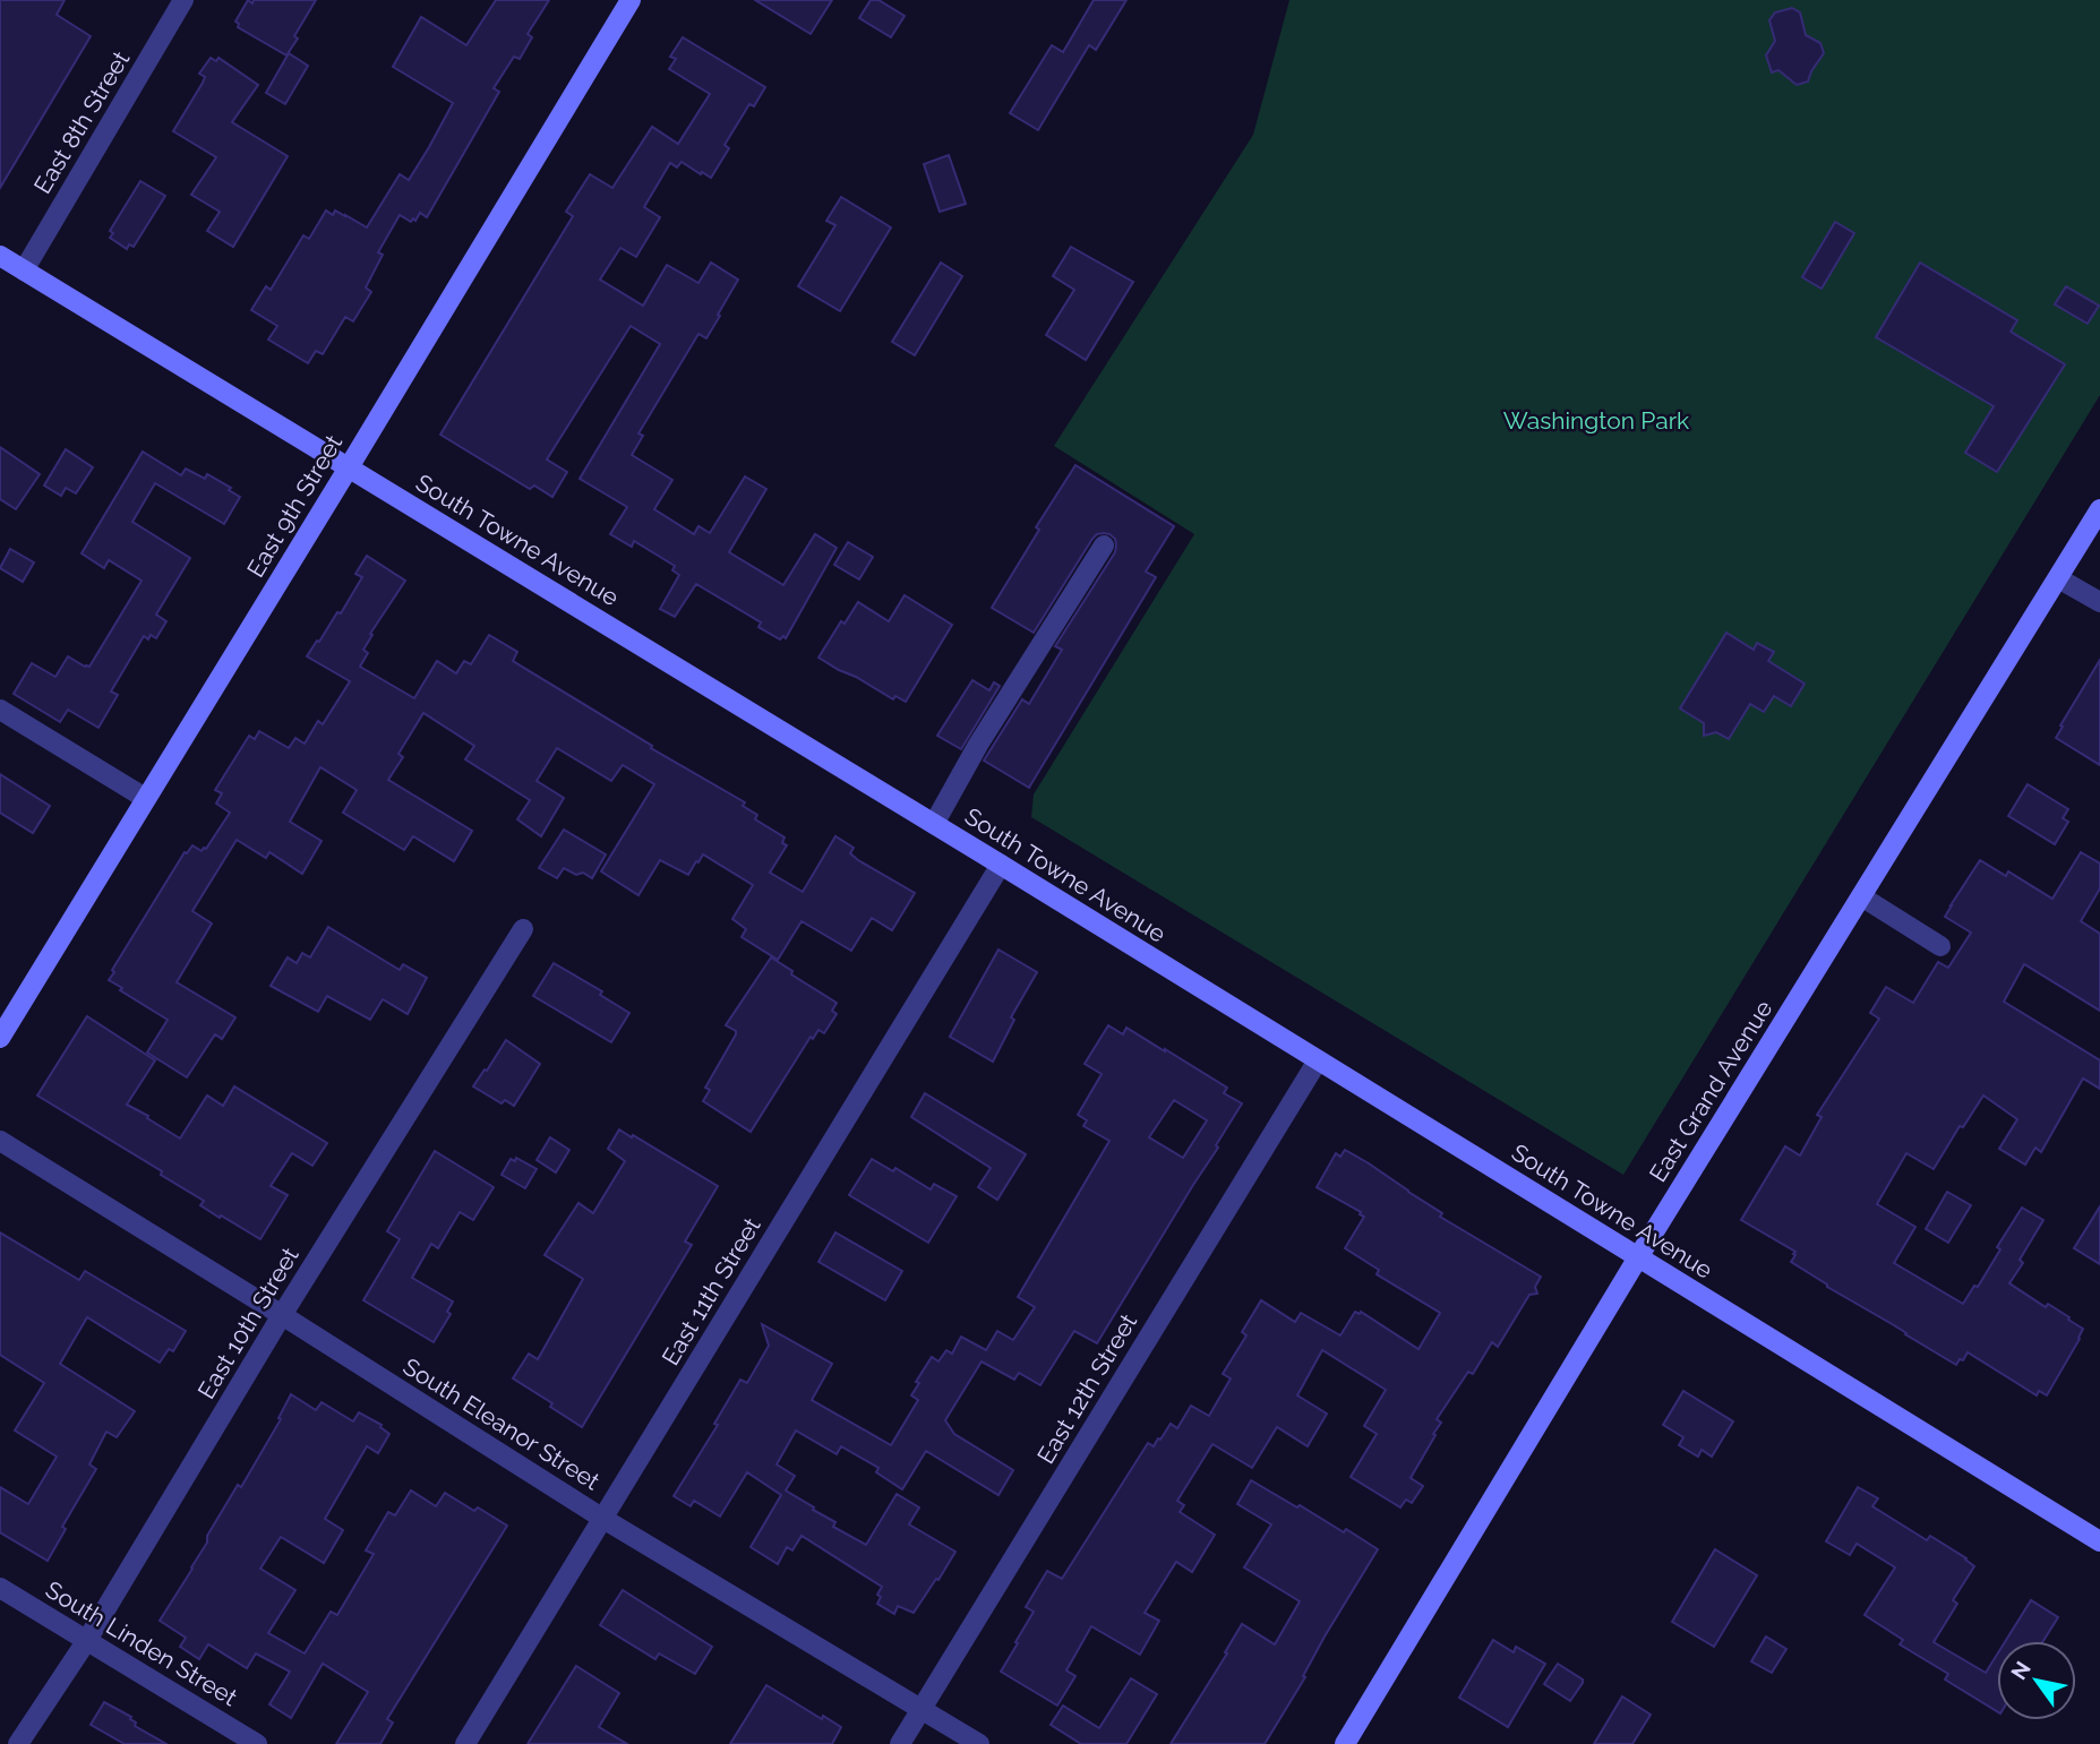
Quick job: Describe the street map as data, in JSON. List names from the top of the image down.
{
  "streets": {
    "street": [
      "East 8th Street",
      "East 9th Street",
      "South Towne Avenue",
      "East Grand Avenue",
      "East 11th Street",
      "East 10th Street",
      "East 12th Street",
      "South Eleanor Street",
      "South Linden Street"
    ]
  },
  "crossings": [
    ["East 8th Street", "South Towne Avenue"],
    ["East 9th Street", "South Towne Avenue"],
    ["South Towne Avenue", "East Grand Avenue"],
    ["South Towne Avenue", "East 11th Street"],
    ["South Towne Avenue", "East 12th Street"],
    ["East 11th Street", "South Eleanor Street"],
    ["East 10th Street", "South Eleanor Street"],
    ["East 10th Street", "South Linden Street"],
    ["East 12th Street", "South Eleanor Street"]
  ],
  "parks": ["Washington Park"],
  "north": "top left"
}
